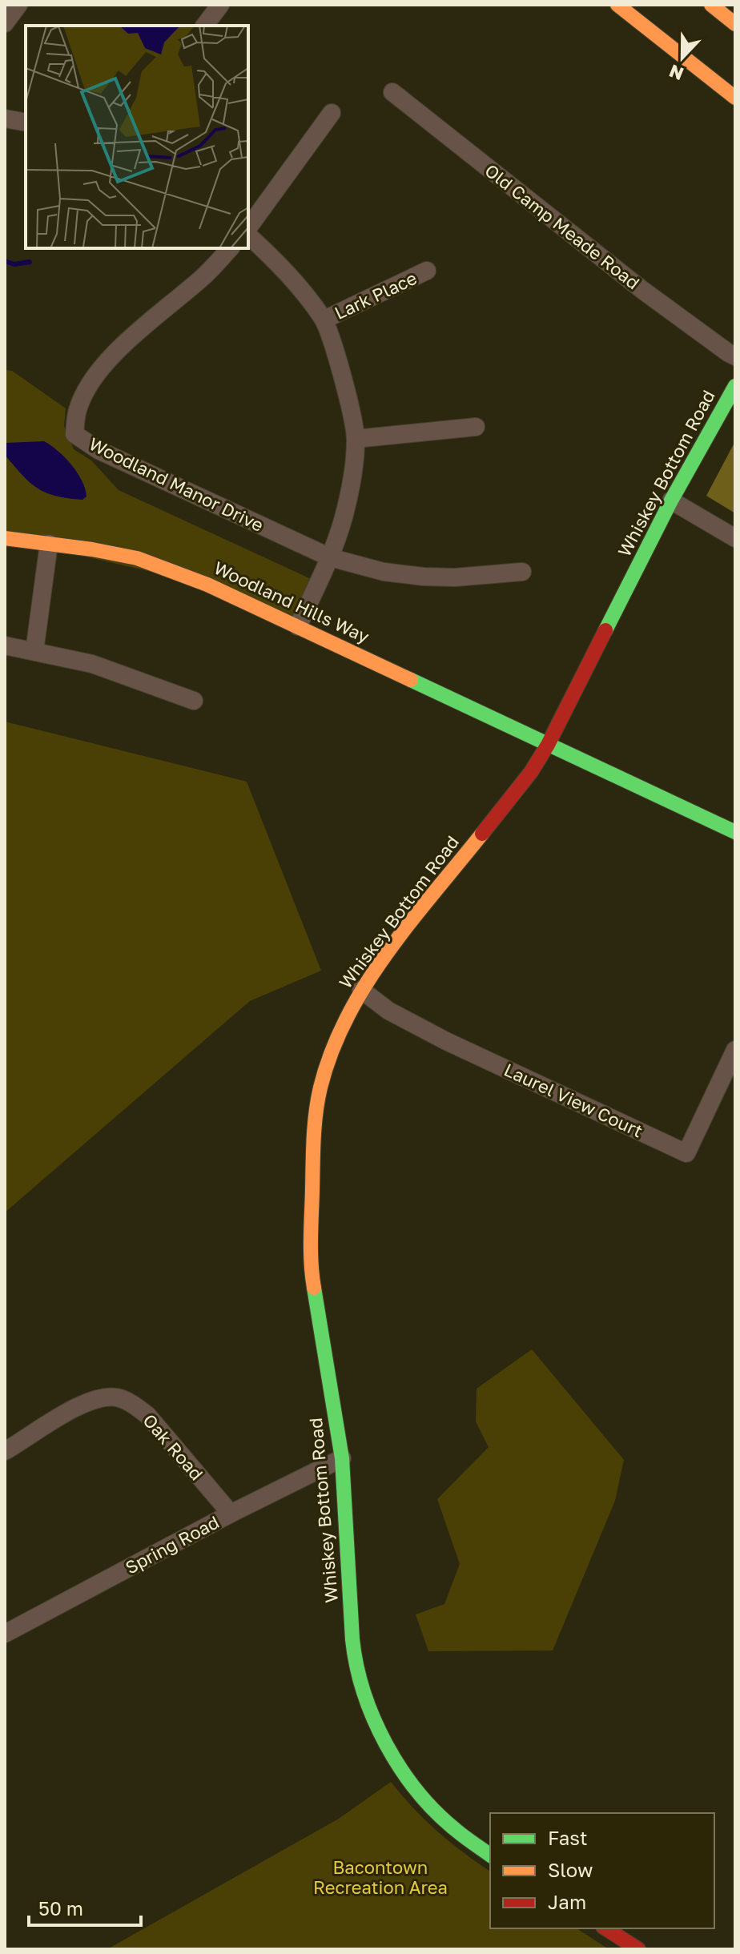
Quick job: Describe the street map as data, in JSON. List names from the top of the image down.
{
  "streets": {
    "street": [
      "Old Camp Meade Road",
      "Lark Place",
      "Whiskey Bottom Road",
      "Woodland Manor Drive",
      "Woodland Hills Way",
      "Laurel View Court",
      "Oak Road",
      "Spring Road"
    ]
  },
  "crossings": [
    ["Whiskey Bottom Road", "Woodland Hills Way"],
    ["Whiskey Bottom Road", "Laurel View Court"],
    ["Whiskey Bottom Road", "Spring Road"],
    ["Oak Road", "Spring Road"]
  ],
  "parks": ["Bacontown Recreation Area"],
  "legend": ["Fast", "Slow", "Jam"],
  "scale_bar": "50 m",
  "north": "bottom"
}
